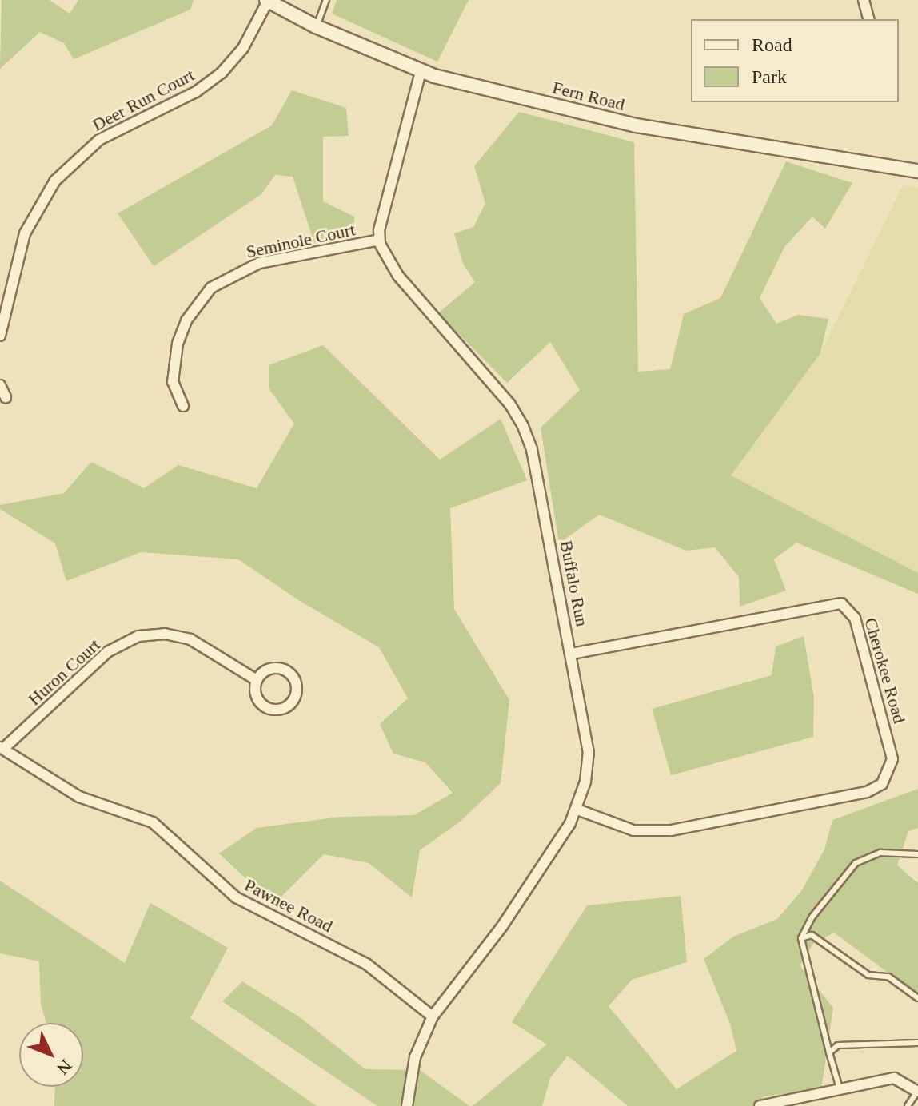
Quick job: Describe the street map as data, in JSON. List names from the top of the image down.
{
  "streets": {
    "street": [
      "Fern Road",
      "Deer Run Court",
      "Seminole Court",
      "Buffalo Run",
      "Cherokee Road",
      "Huron Court",
      "Pawnee Road"
    ]
  },
  "crossings": [
    ["Fern Road", "Deer Run Court"],
    ["Seminole Court", "Buffalo Run"],
    ["Buffalo Run", "Cherokee Road"],
    ["Buffalo Run", "Pawnee Road"],
    ["Huron Court", "Pawnee Road"]
  ],
  "legend": ["Road", "Park"],
  "north": "bottom right"
}
